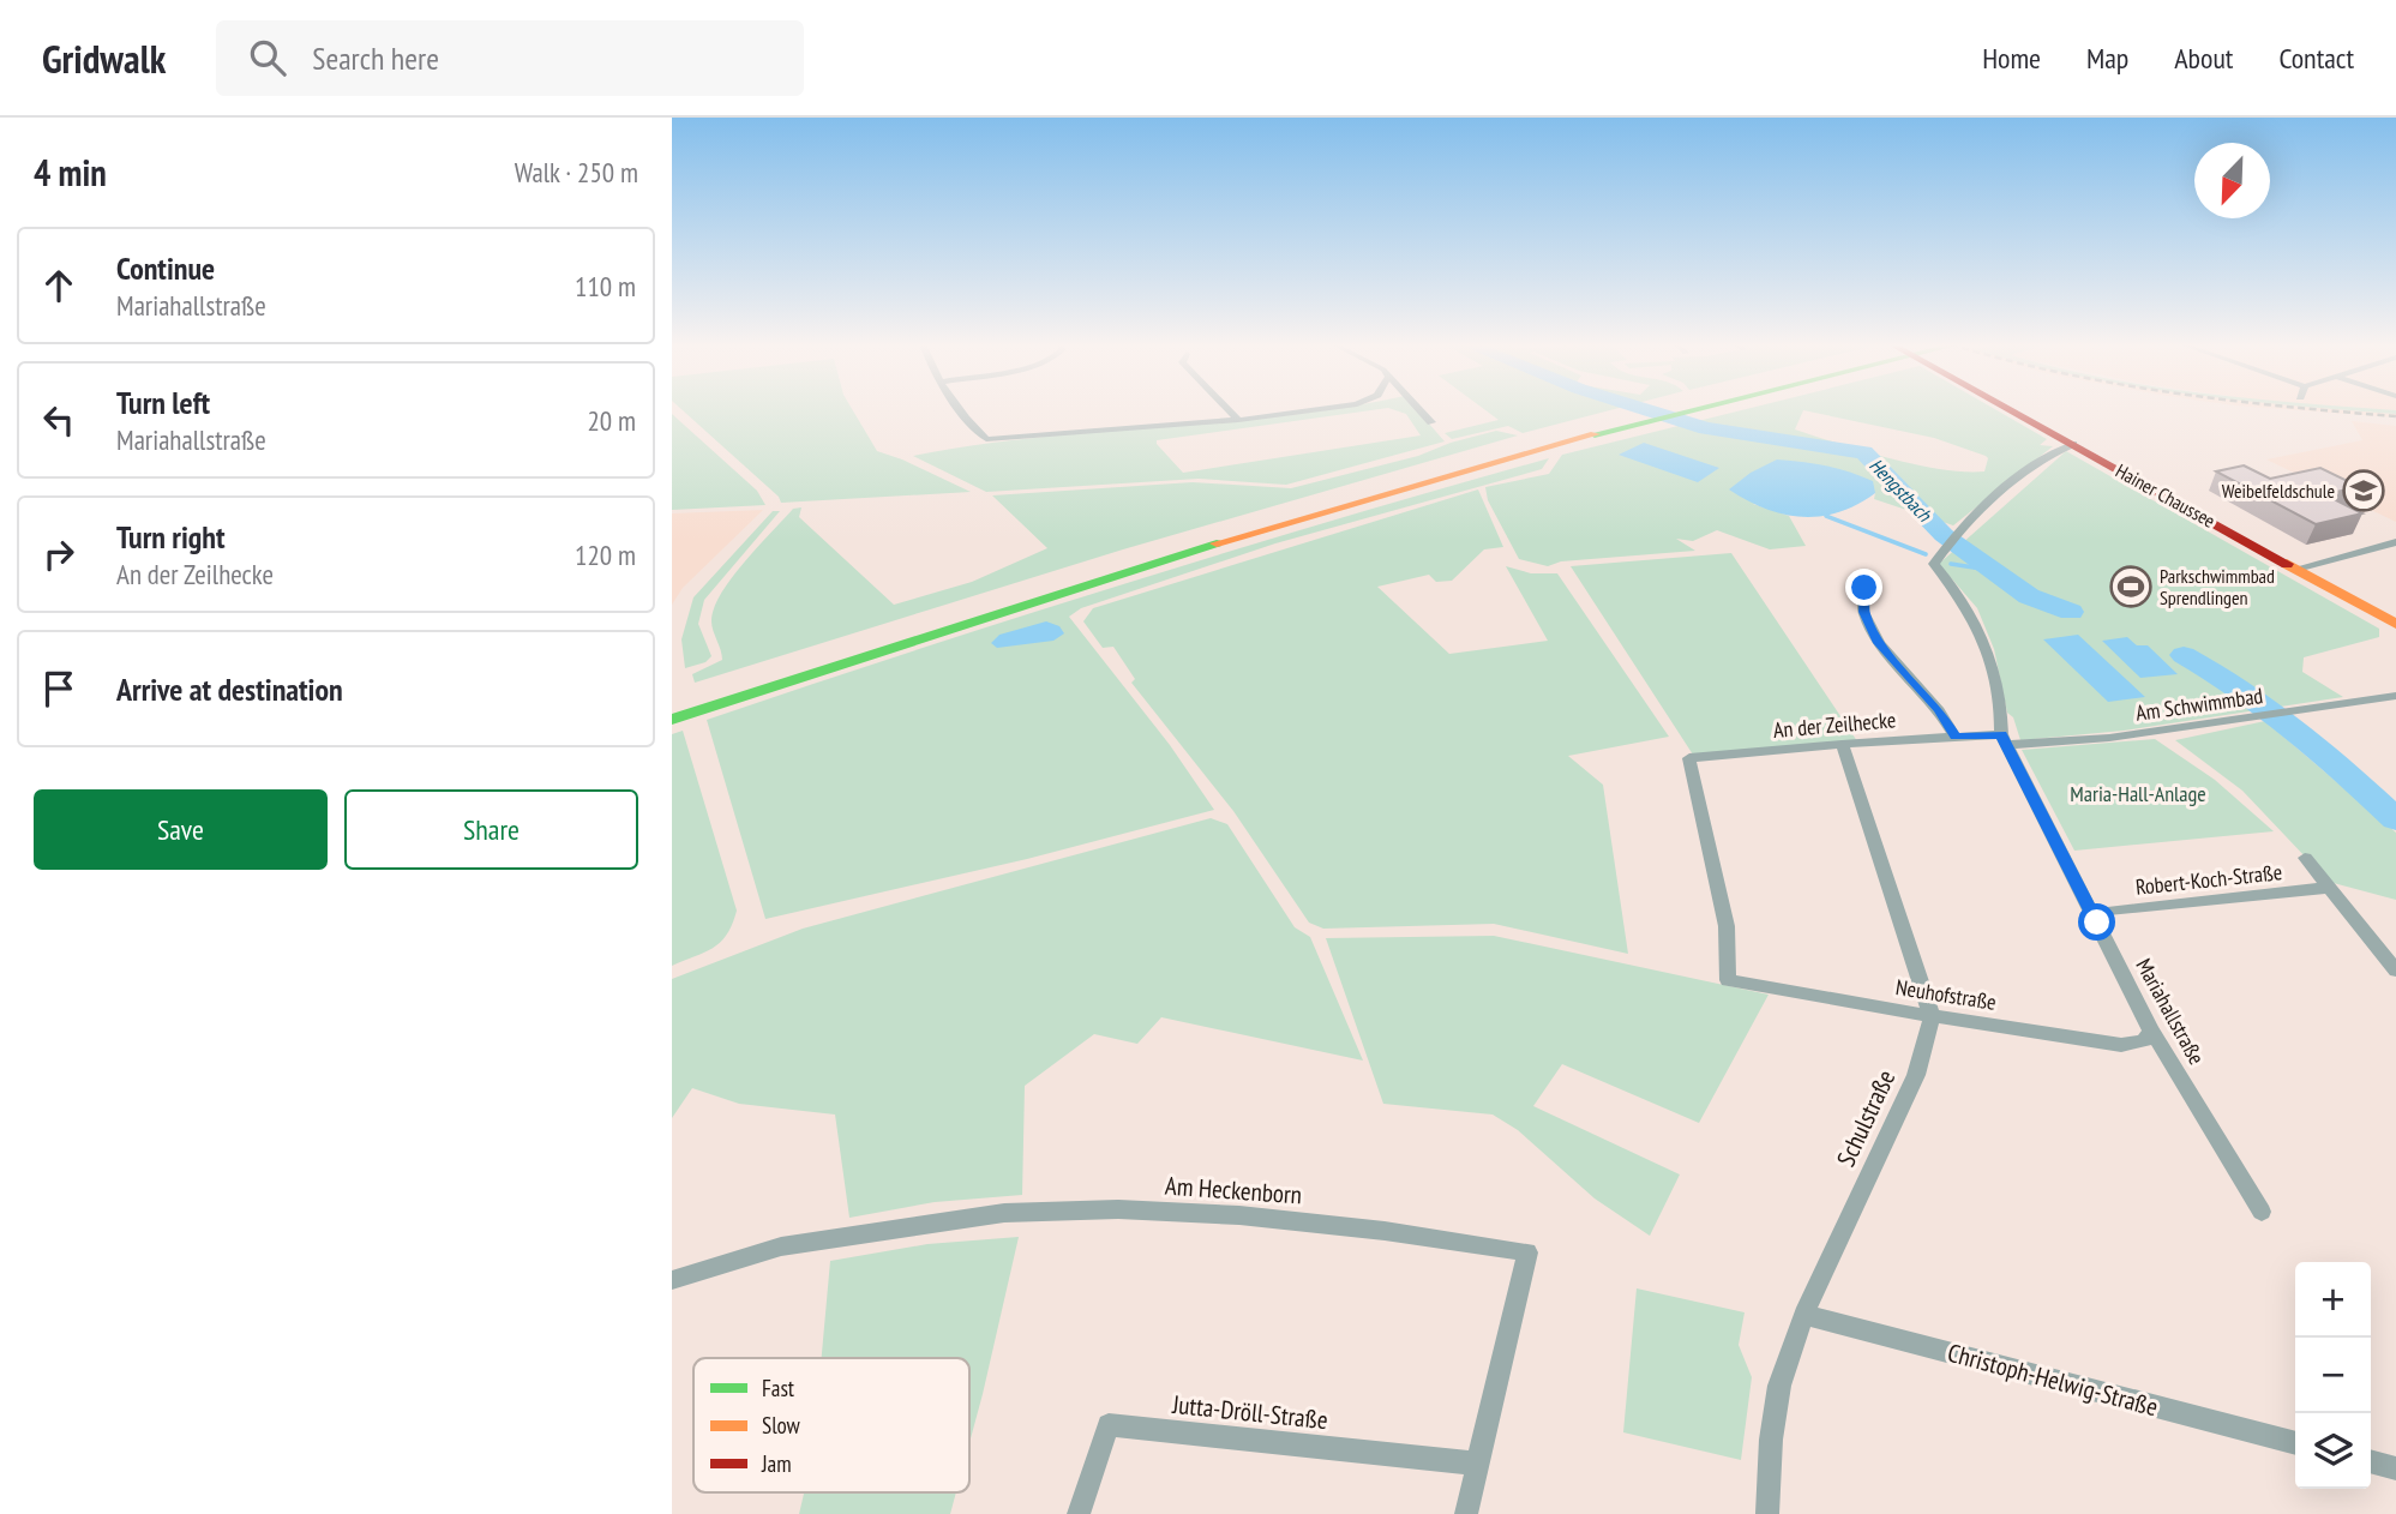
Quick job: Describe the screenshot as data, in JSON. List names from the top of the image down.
{
  "streets": {
    "main road": ["Hainer Chaussee"],
    "street": [
      "Am Schwimmbad",
      "An der Zeilhecke",
      "Robert-Koch-Straße",
      "Neuhofstraße",
      "Mariahallstraße",
      "Schulstraße",
      "Am Heckenborn",
      "Christoph-Helwig-Straße",
      "Jutta-Dröll-Straße"
    ]
  },
  "crossings": [
    ["Am Schwimmbad", "Mariahallstraße"],
    ["An der Zeilhecke", "Neuhofstraße"],
    ["Robert-Koch-Straße", "Mariahallstraße"],
    ["Neuhofstraße", "Mariahallstraße"],
    ["Neuhofstraße", "Schulstraße"],
    ["Schulstraße", "Christoph-Helwig-Straße"],
    ["Am Heckenborn", "Jutta-Dröll-Straße"]
  ],
  "water": ["Hengstbach"],
  "parks": ["Maria-Hall-Anlage"],
  "places": {
    "school or university": ["Weibelfeldschule"],
    "sports": ["Parkschwimmbad Sprendlingen"]
  },
  "legend": ["Fast", "Slow", "Jam"],
  "north": "bottom left",
  "page": {
    "header": "Gridwalk",
    "search": "Search here",
    "nav": [
      "Home",
      "Map",
      "About",
      "Contact"
    ],
    "heading": ["4 min", "Walk · 250 m"],
    "list": [
      ["Continue", "Mariahallstraße", "110 m"],
      ["Turn left", "Mariahallstraße", "20 m"],
      ["Turn right", "An der Zeilhecke", "120 m"],
      "Arrive at destination"
    ],
    "buttons": ["Save", "Share"],
    "map_buttons": ["+", "−"]
  }
}
